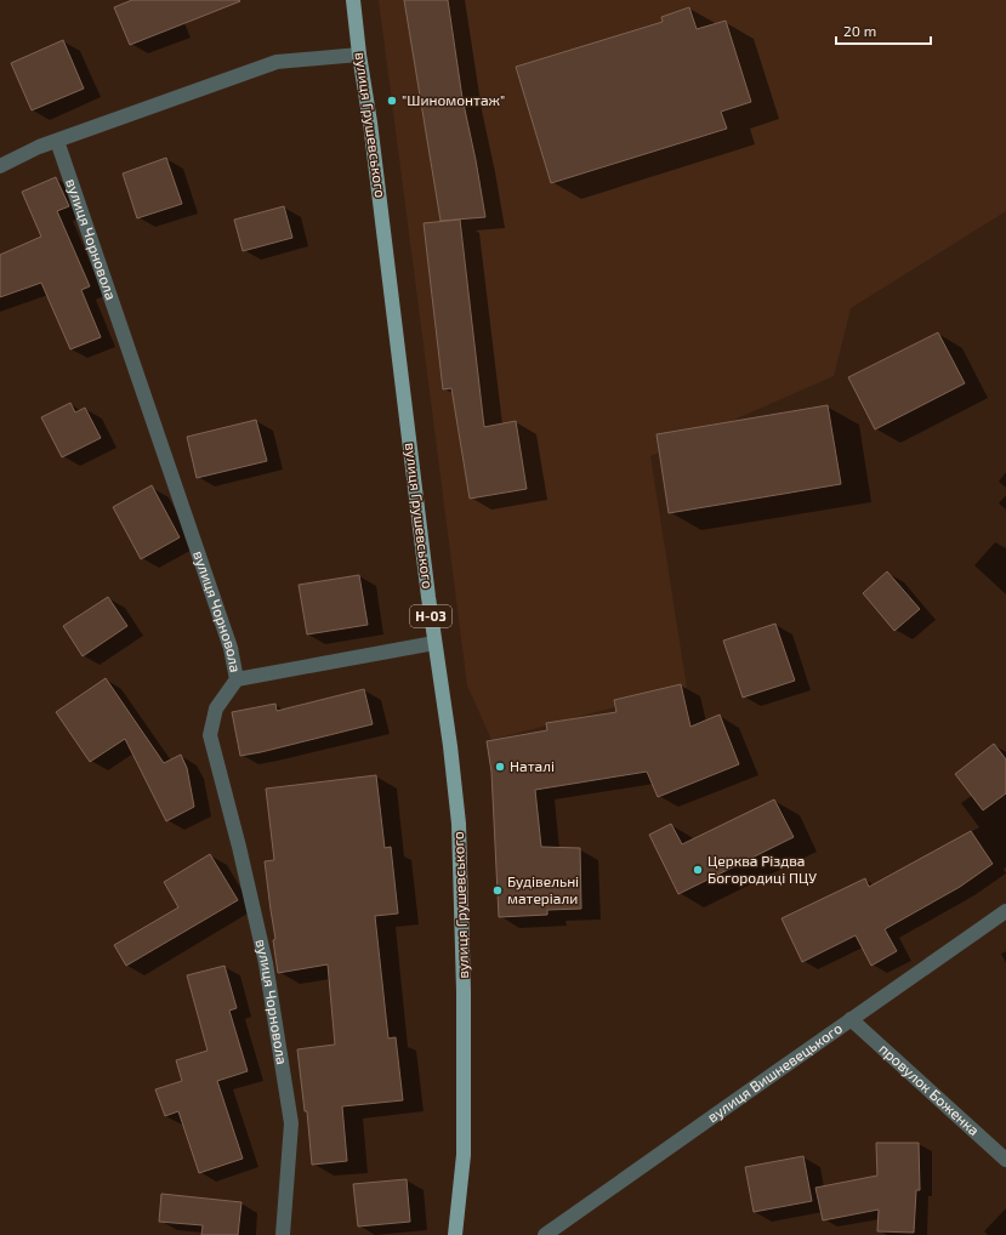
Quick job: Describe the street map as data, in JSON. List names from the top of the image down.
{
  "streets": {
    "main road": ["вулиця Грушевського", "Н-03"],
    "street": ["вулиця Чорновола", "вулиця Вишневецького", "провулок Боженка"]
  },
  "crossings": [
    ["вулиця Вишневецького", "провулок Боженка"]
  ],
  "places": [
    "\"Шиномонтаж\"",
    "Наталі",
    "Церква Різдва Богородиці ПЦУ",
    "Будівельні матеріали"
  ],
  "scale_bar": "20 m"
}
